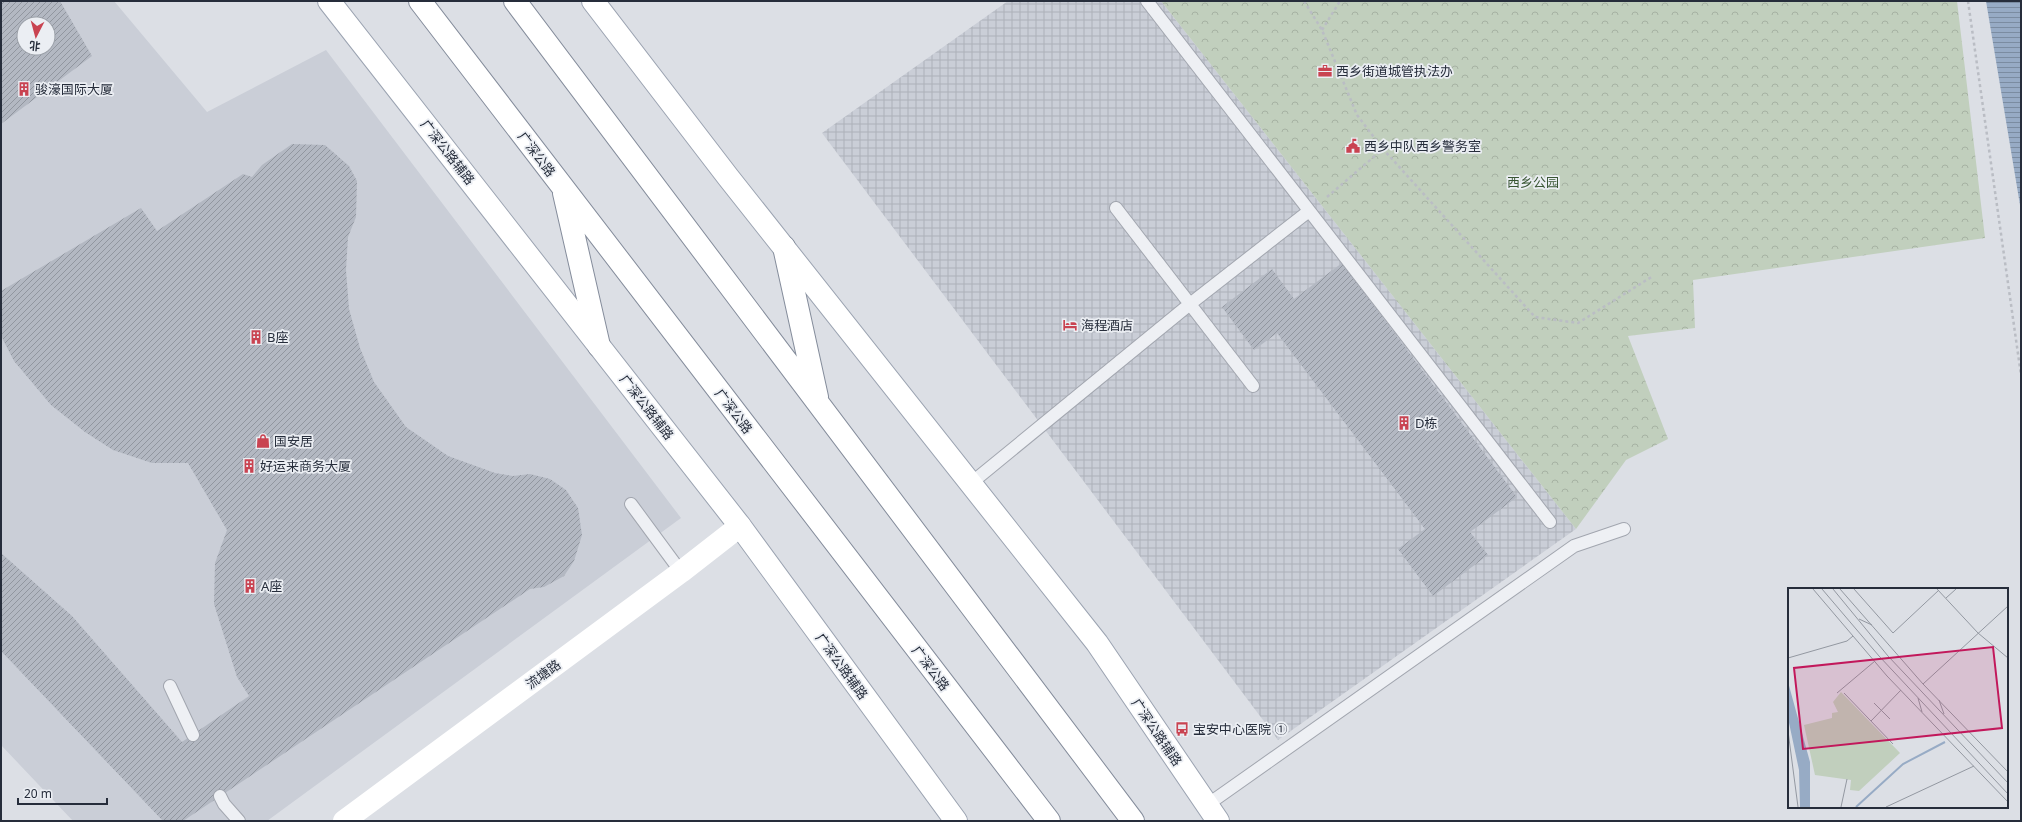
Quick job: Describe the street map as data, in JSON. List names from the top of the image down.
{
  "streets": {
    "main road": ["广深公路辅路", "广深公路", "流塘路"]
  },
  "crossings": [
    ["广深公路辅路", "流塘路"]
  ],
  "parks": ["西乡公园"],
  "places": {
    "office": ["西乡街道城管执法办"],
    "building": [
      "骏濠国际大厦",
      "B座",
      "D栋",
      "好运来商务大厦",
      "A座"
    ],
    "public building": ["西乡中队西乡警务室"],
    "hotel": ["海程酒店"],
    "shop": ["国安居"],
    "bus stop": ["宝安中心医院 ①"]
  },
  "scale_bar": "20 m",
  "north": "bottom"
}
